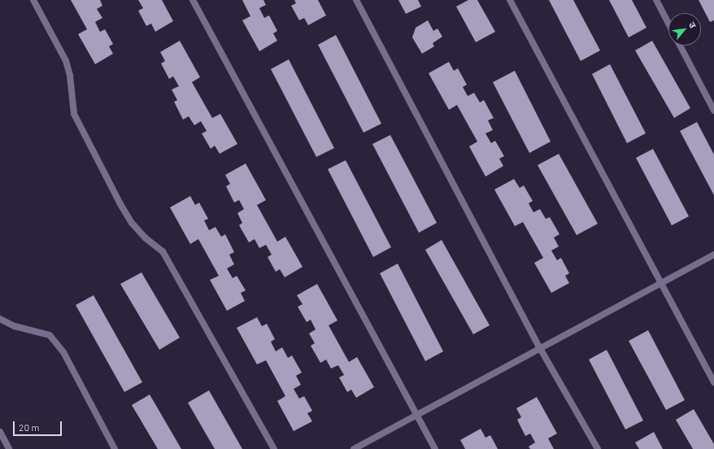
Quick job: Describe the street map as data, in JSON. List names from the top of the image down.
{
  "scale_bar": "20 m",
  "north": "top right"
}
